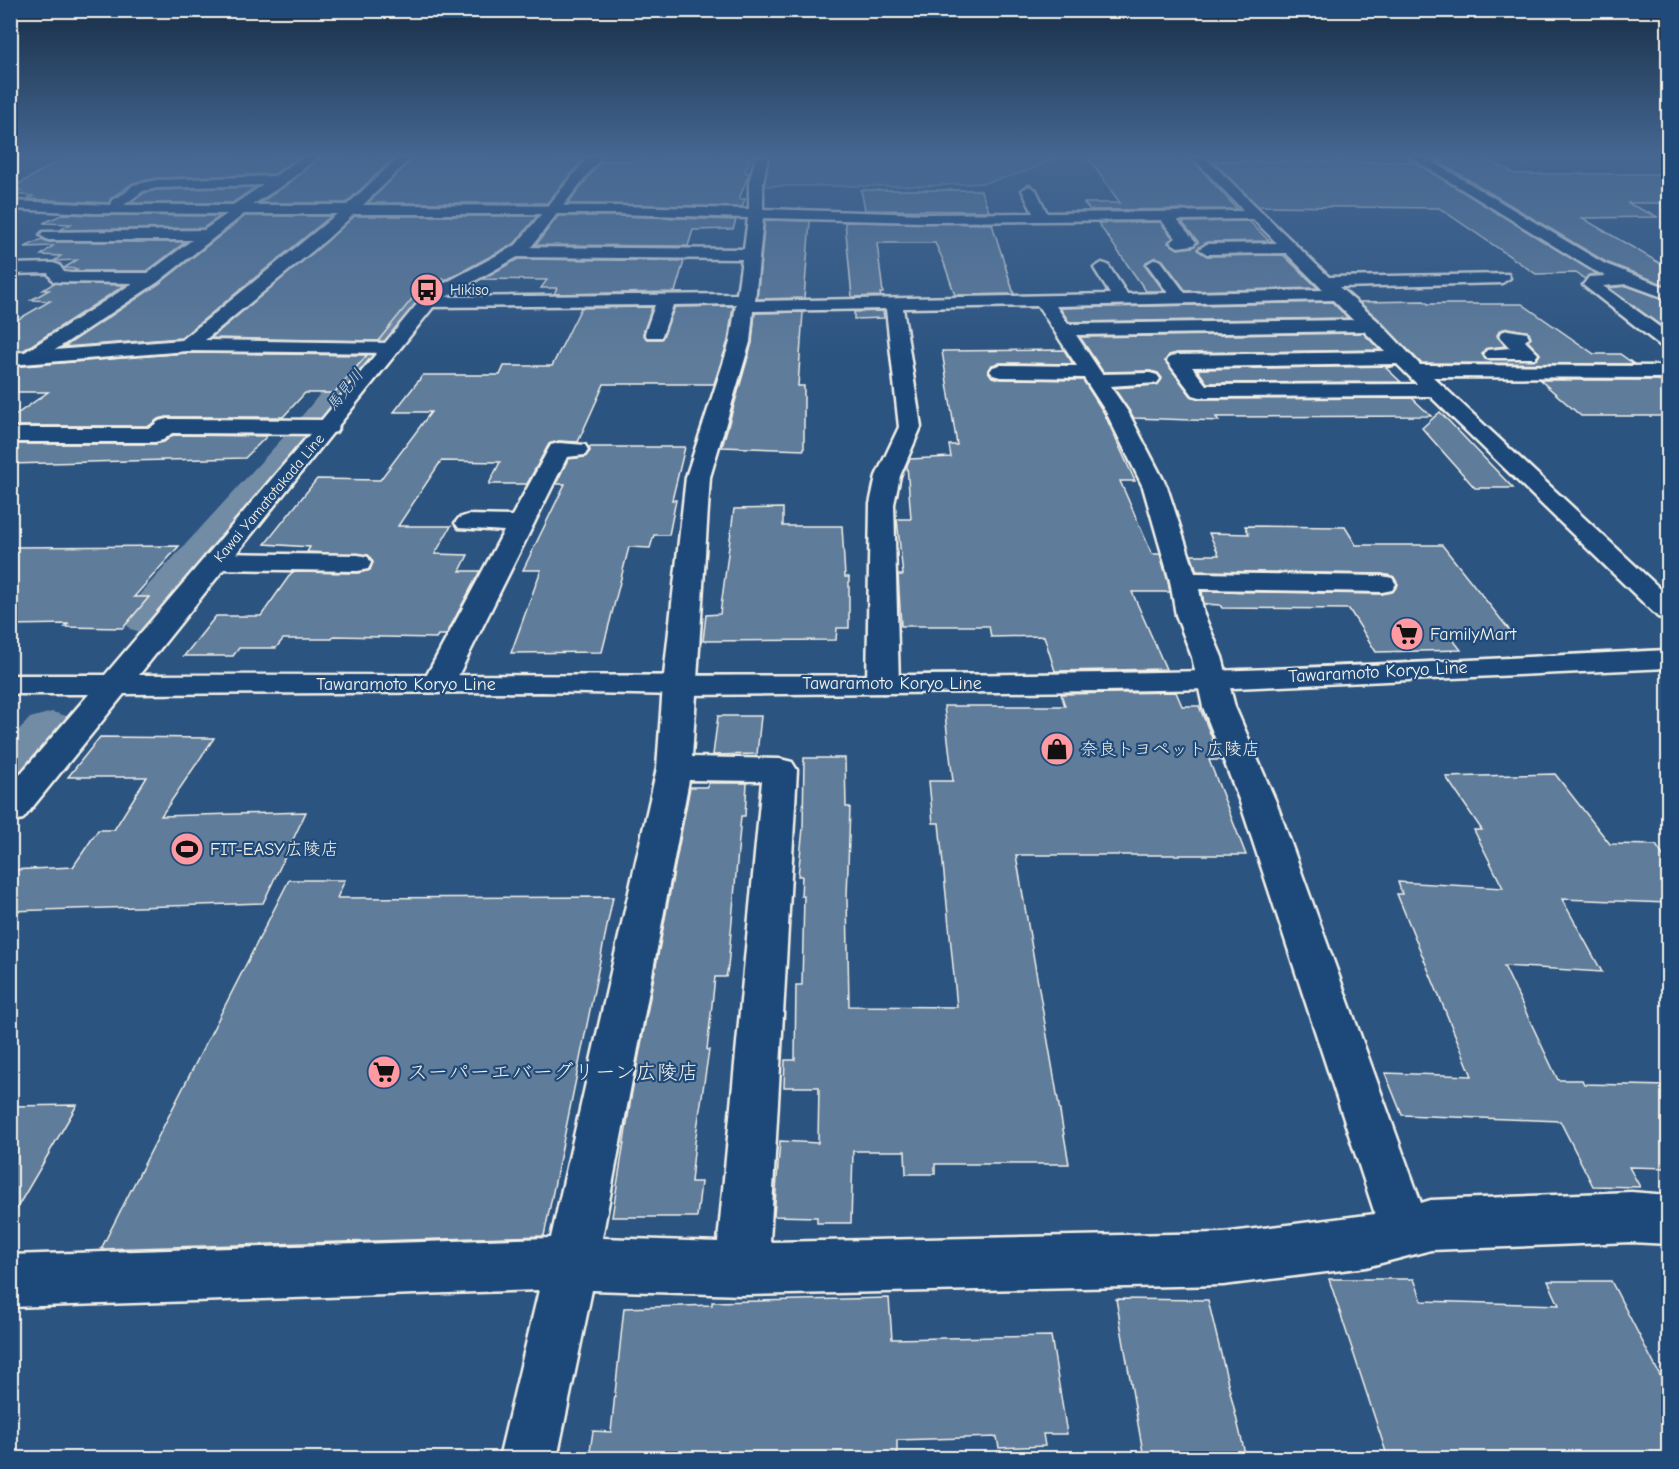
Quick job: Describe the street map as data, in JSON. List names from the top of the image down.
{
  "streets": {
    "street": ["Kawai Yamatotakada Line", "Tawaramoto Koryo Line"]
  },
  "crossings": [
    ["Kawai Yamatotakada Line", "Tawaramoto Koryo Line"]
  ],
  "water": ["馬見川"],
  "places": {
    "bus stop": ["Hikiso"],
    "supermarket": ["FamilyMart", "スーパーエバーグリーン広陵店"],
    "shop": ["奈良トヨペット広陵店"],
    "sports": ["FIT-EASY広陵店"]
  }
}
